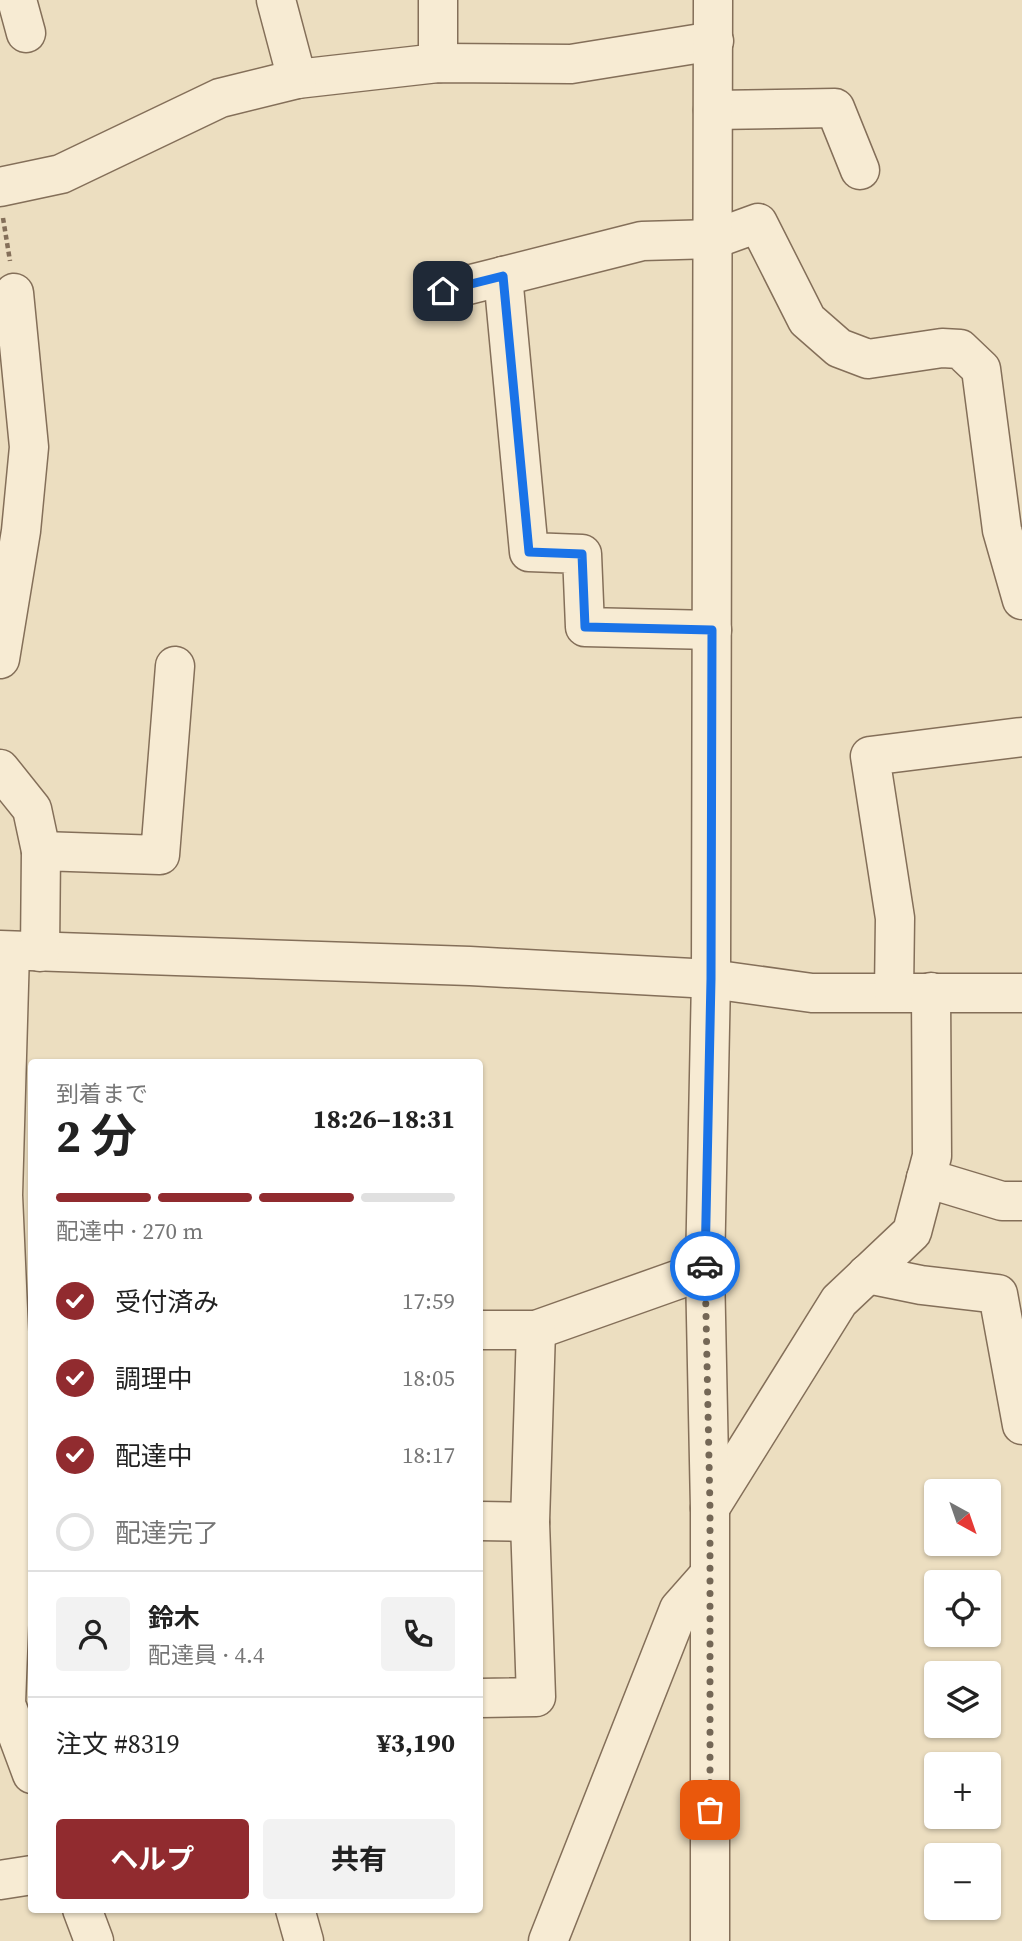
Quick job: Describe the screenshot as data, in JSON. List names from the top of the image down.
{
  "north": "bottom right",
  "page": {
    "heading": ["2 分", "到着まで", "18:26–18:31"],
    "panel": [
      "鈴木",
      "配達員 · 4.4",
      "注文 #8319",
      "¥3,190"
    ],
    "bar": "配達中 · 270 m",
    "list": [
      ["受付済み", "17:59"],
      ["調理中", "18:05"],
      ["配達中", "18:17"],
      "配達完了"
    ],
    "map_buttons": ["+", "−"],
    "buttons": ["ヘルプ", "共有"]
  }
}
